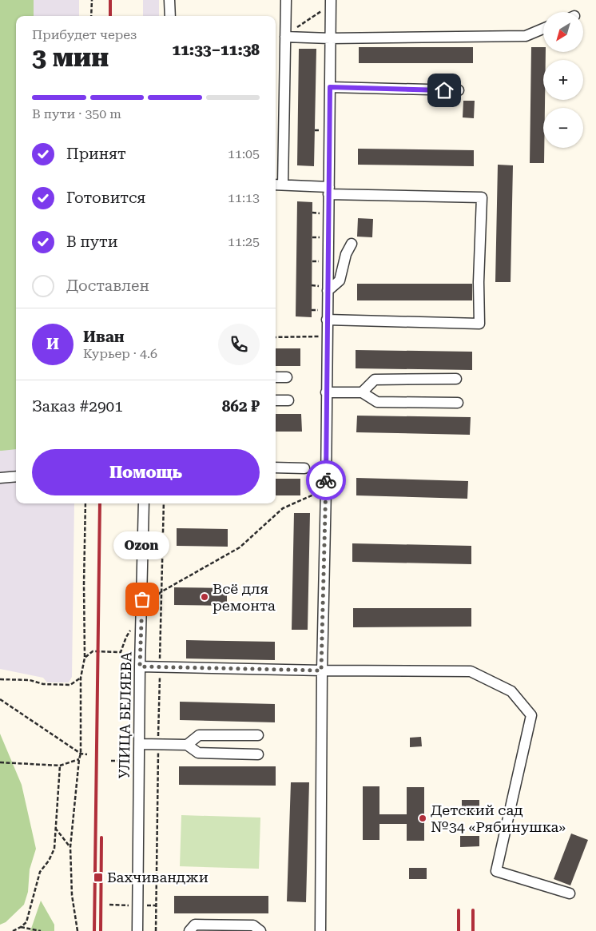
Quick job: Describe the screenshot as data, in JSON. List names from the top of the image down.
{
  "streets": {
    "street": ["УЛИЦА БЕЛЯЕВА"]
  },
  "places": {
    "other": ["Всё для ремонта", "Ozon", "Детский сад №34 «Рябинушка»"],
    "transit": ["Бахчиванджи"]
  },
  "north": "bottom left",
  "page": {
    "map_buttons": ["+", "−"],
    "heading": ["3 мин", "Прибудет через", "11:33–11:38"],
    "panel": [
      "Иван",
      "Курьер · 4.6",
      "Заказ #2901",
      "862 ₽"
    ],
    "bar": "В пути · 350 m",
    "list": [
      ["Принят", "11:05"],
      ["Готовится", "11:13"],
      ["В пути", "11:25"],
      "Доставлен"
    ],
    "round": "И",
    "buttons": "Помощь",
    "bubble": "Ozon"
  }
}
